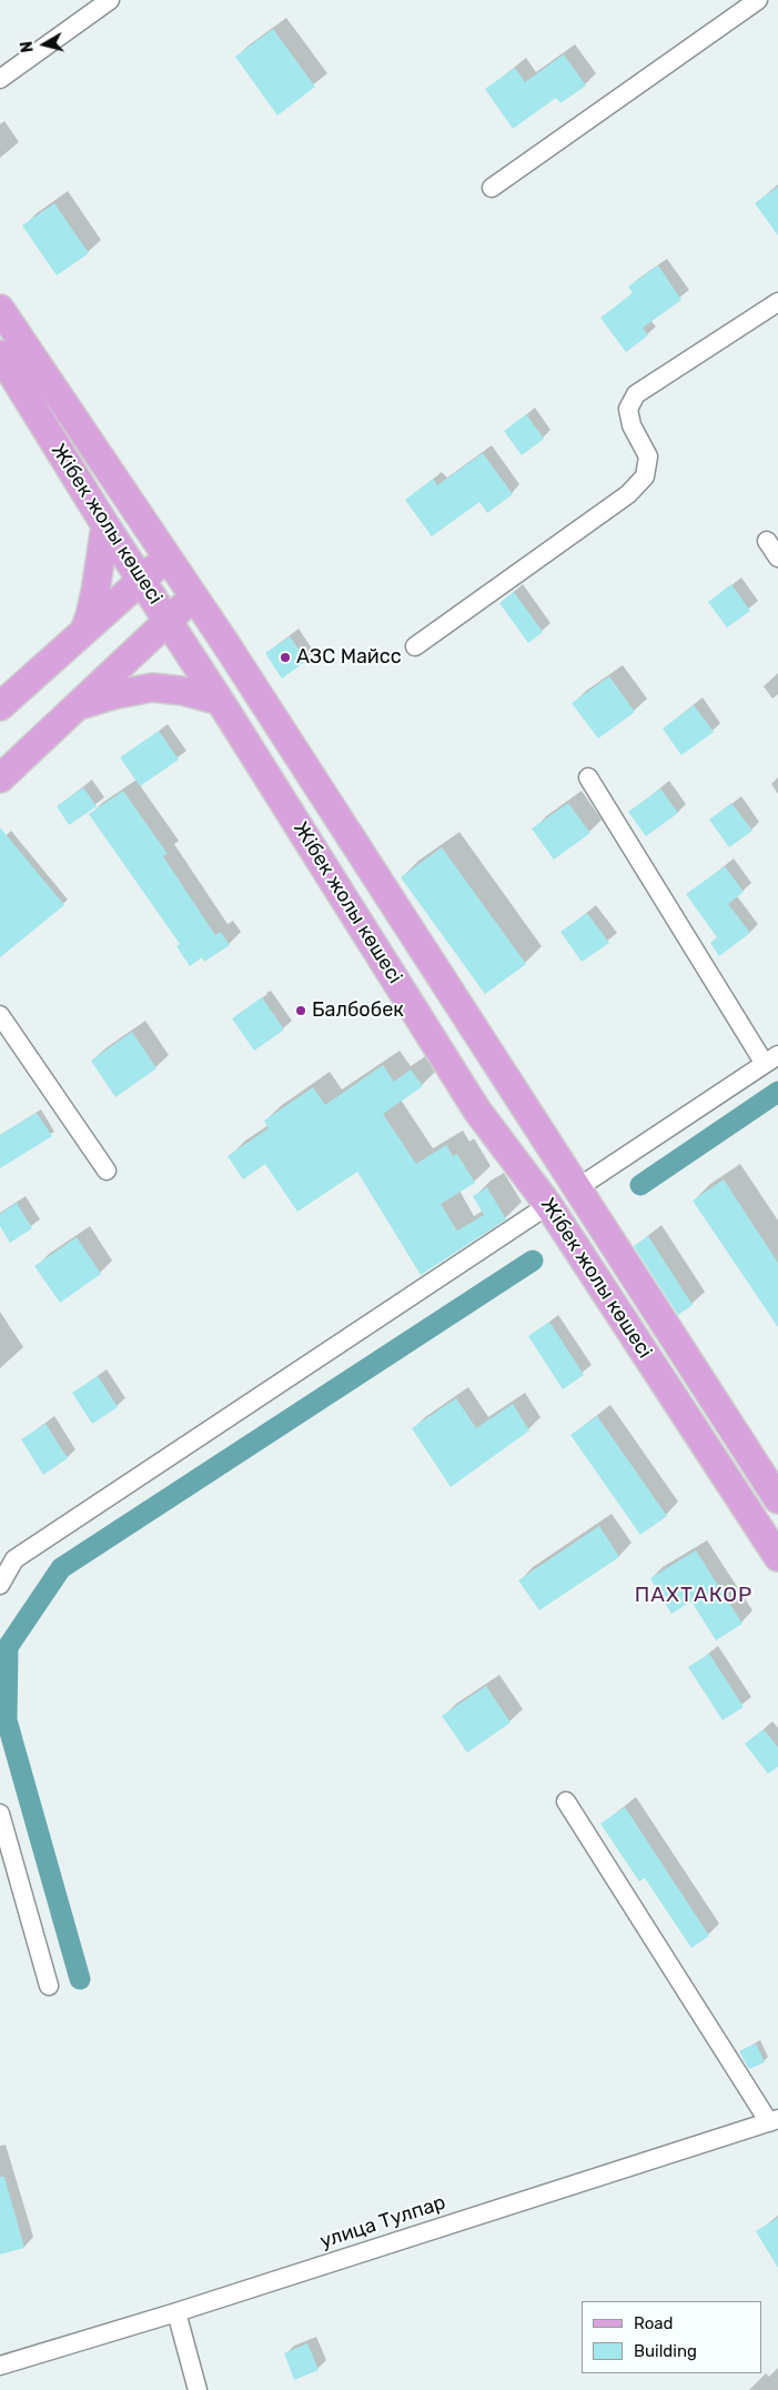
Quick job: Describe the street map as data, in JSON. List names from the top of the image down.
{
  "streets": {
    "main road": ["Жібек жолы көшесі"],
    "street": ["улица Тулпар"]
  },
  "districts": ["ПАХТАКОР"],
  "places": ["АЗС Майсс", "Балбобек"],
  "legend": ["Road", "Building"],
  "north": "left"
}
